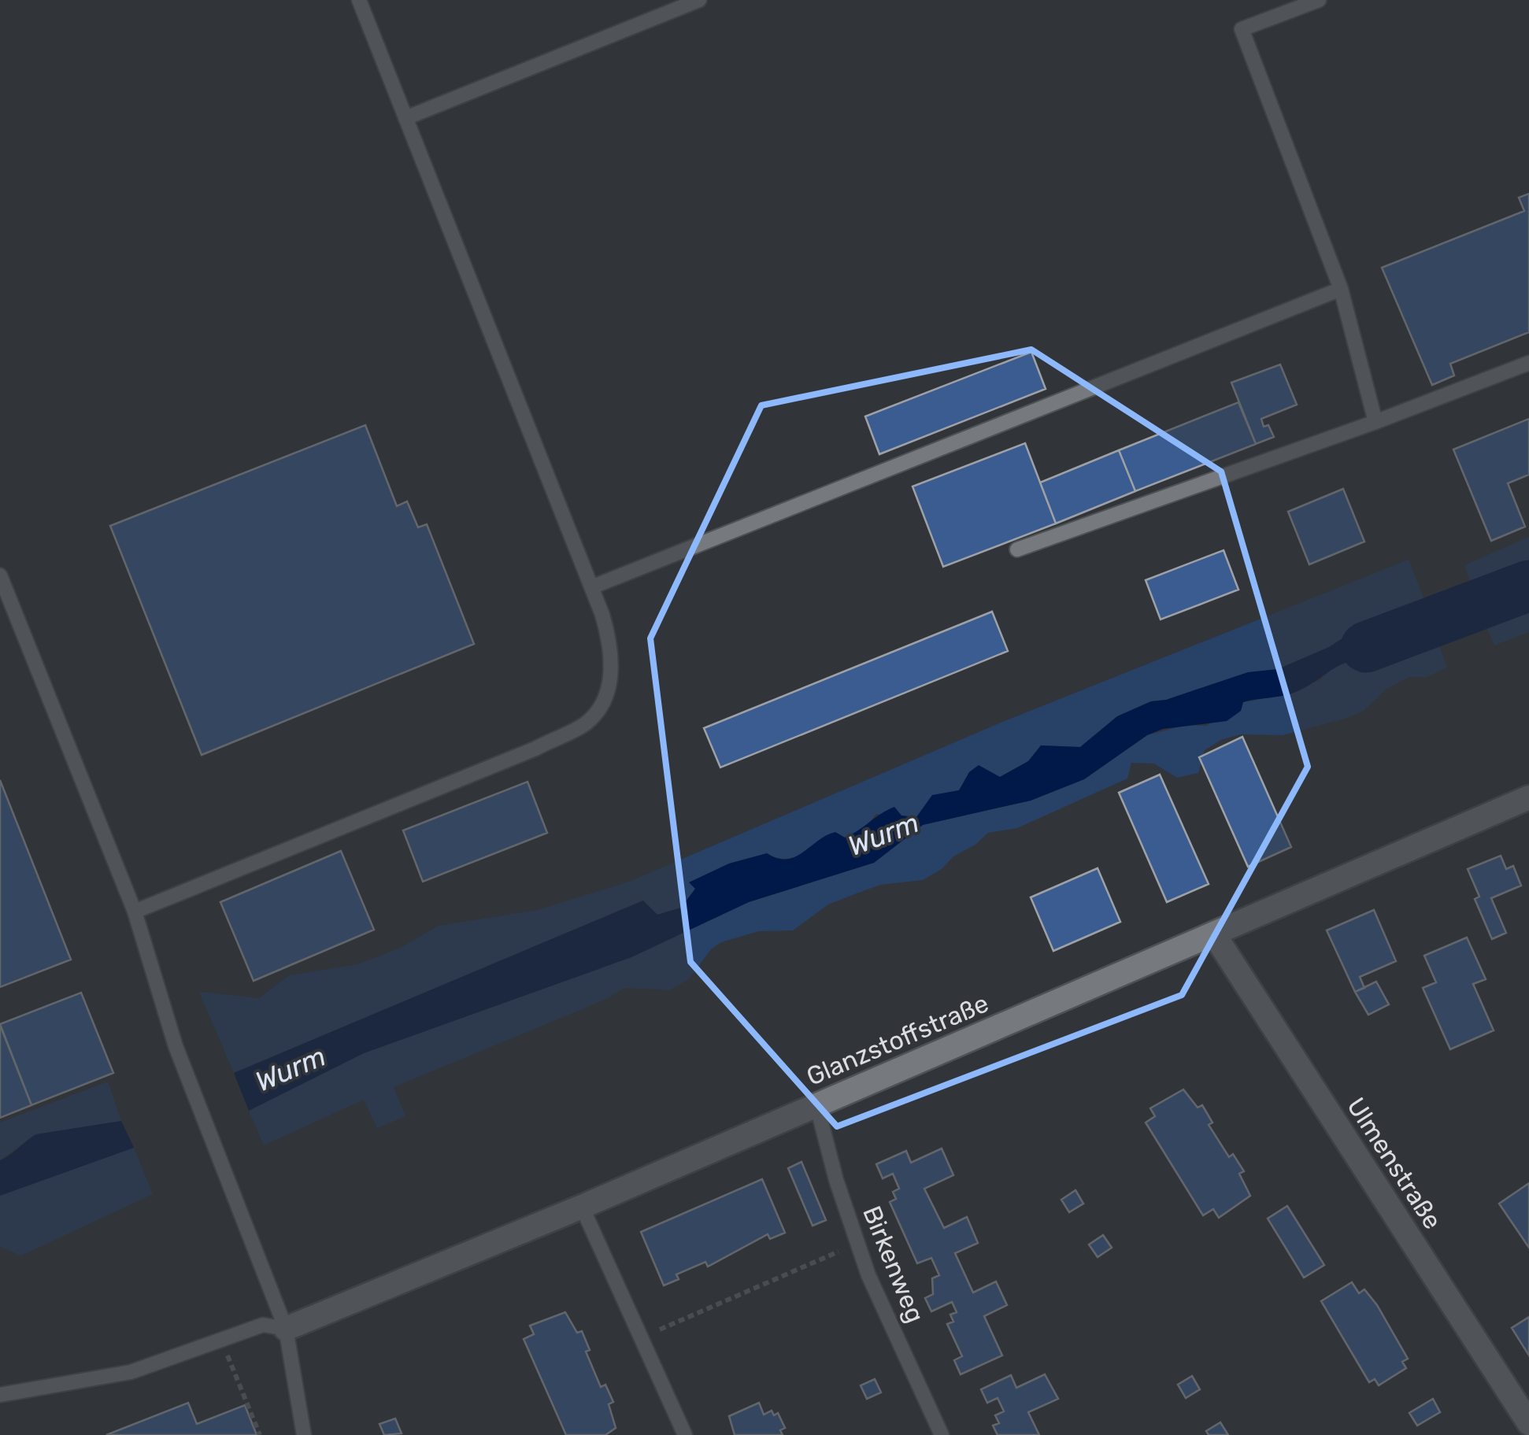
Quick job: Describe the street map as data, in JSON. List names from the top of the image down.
{
  "streets": {
    "street": ["Glanzstoffstraße", "Ulmenstraße"],
    "lane": ["Birkenweg"]
  },
  "crossings": [
    ["Glanzstoffstraße", "Ulmenstraße"],
    ["Glanzstoffstraße", "Birkenweg"]
  ],
  "water": ["Wurm"]
}
